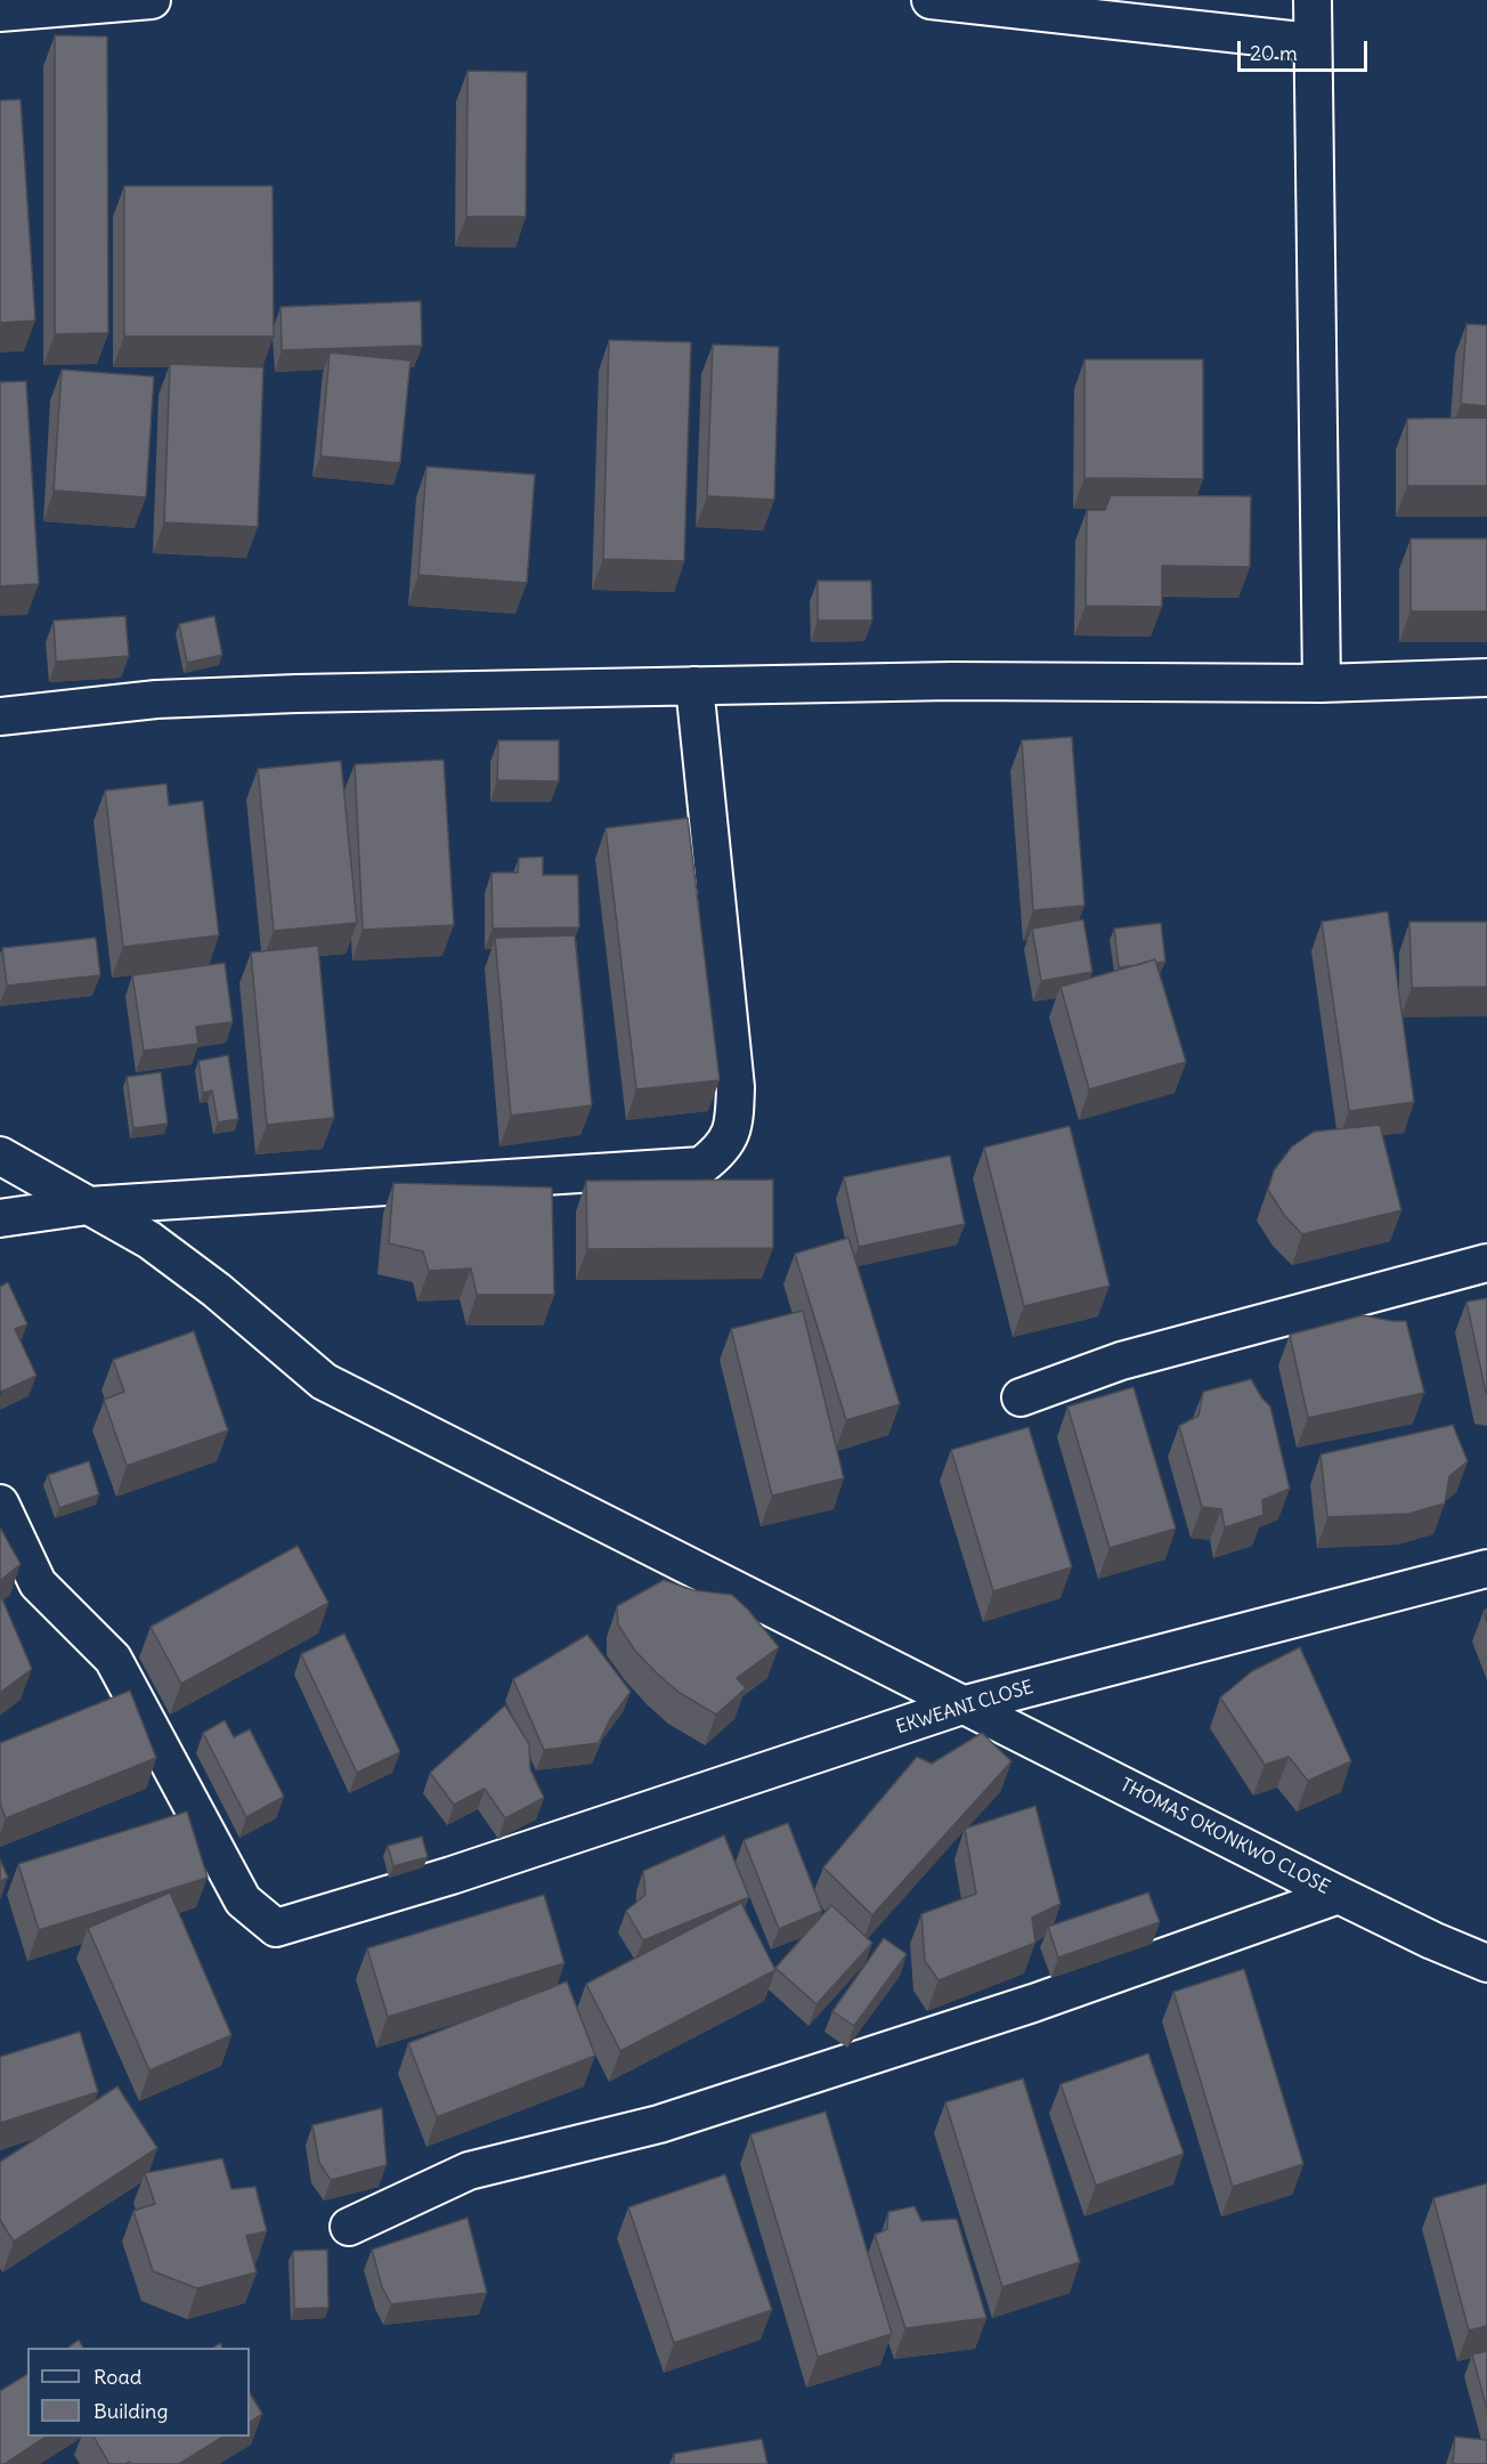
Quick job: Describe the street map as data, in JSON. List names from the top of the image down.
{
  "streets": {
    "street": ["EKWEANI CLOSE", "THOMAS OKONKWO CLOSE"]
  },
  "crossings": [
    ["EKWEANI CLOSE", "THOMAS OKONKWO CLOSE"]
  ],
  "legend": ["Road", "Building"],
  "scale_bar": "20 m"
}
